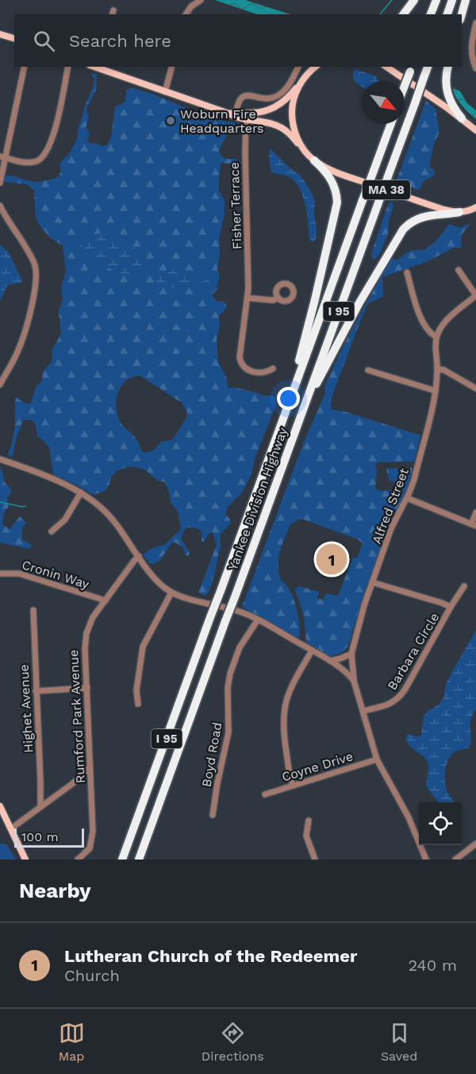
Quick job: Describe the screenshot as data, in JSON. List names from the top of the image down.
{
  "streets": {
    "highway": ["I 95", "Yankee Division Highway"],
    "main road": ["MA 38"],
    "street": [
      "Fisher Terrace",
      "Alfred Street",
      "Cronin Way",
      "Barbara Circle",
      "Highet Avenue",
      "Rumford Park Avenue",
      "Boyd Road",
      "Coyne Drive"
    ]
  },
  "crossings": [
    ["MA 38", "Fisher Terrace"],
    ["Alfred Street", "Barbara Circle"],
    ["Alfred Street", "Coyne Drive"],
    ["Cronin Way", "Rumford Park Avenue"]
  ],
  "places": ["Woburn Fire Headquarters"],
  "scale_bar": "100 m",
  "north": "bottom right",
  "page": {
    "search": "Search here",
    "pins": "1",
    "scale": "100 m",
    "heading": "Nearby",
    "list": [
      {
        "mark": "1",
        "name": "Lutheran Church of the Redeemer",
        "note": "Church",
        "value": "240 m"
      }
    ],
    "nav": ["Map", "Directions", "Saved"]
  }
}
